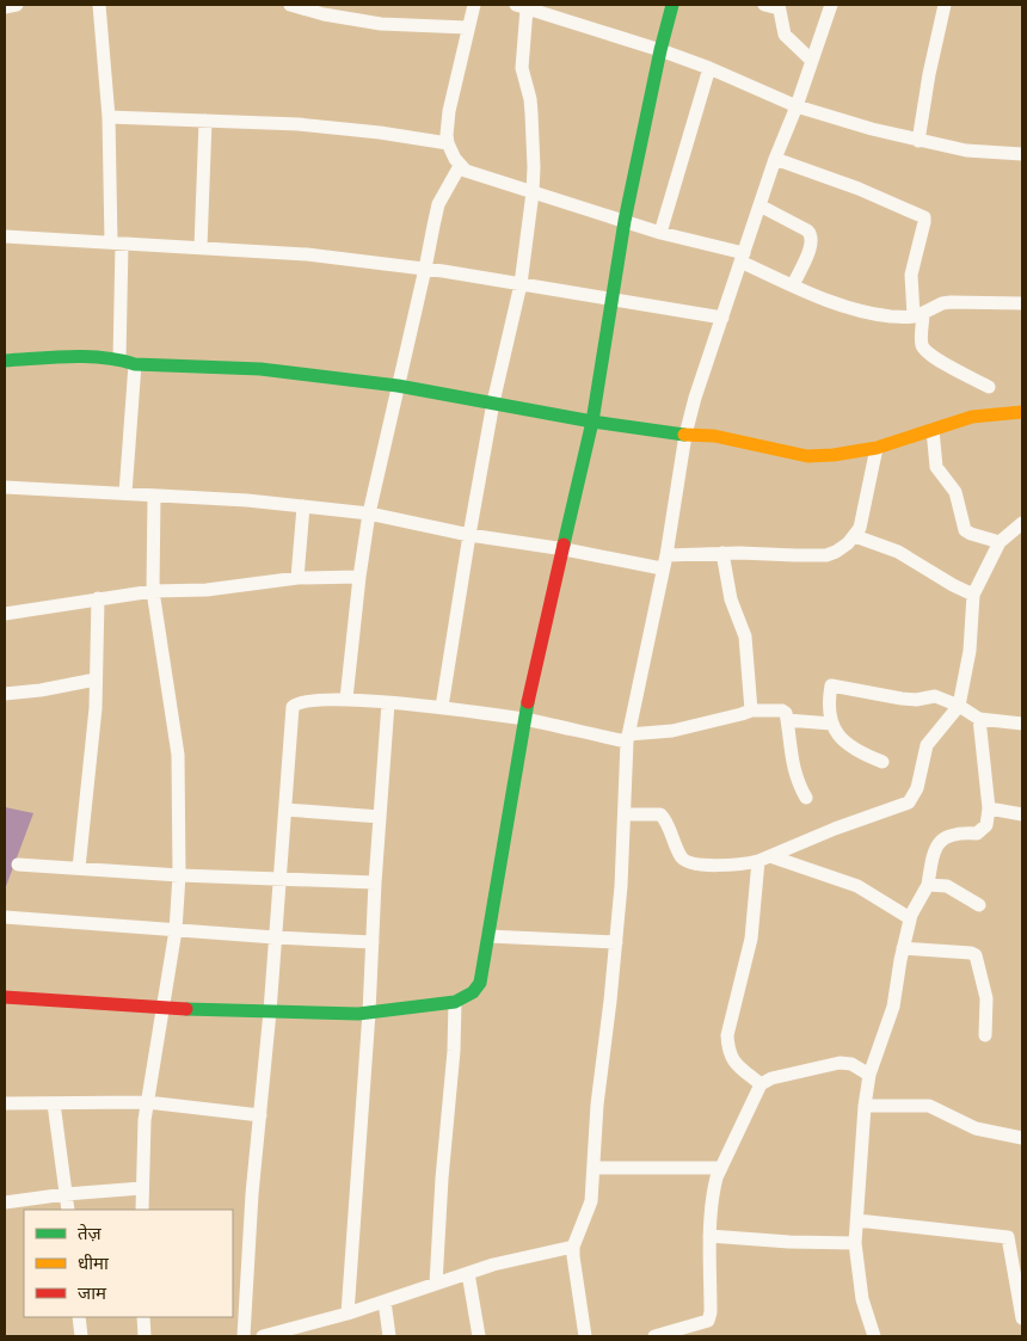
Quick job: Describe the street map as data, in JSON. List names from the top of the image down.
{
  "legend": ["तेज़", "धीमा", "जाम"]
}
